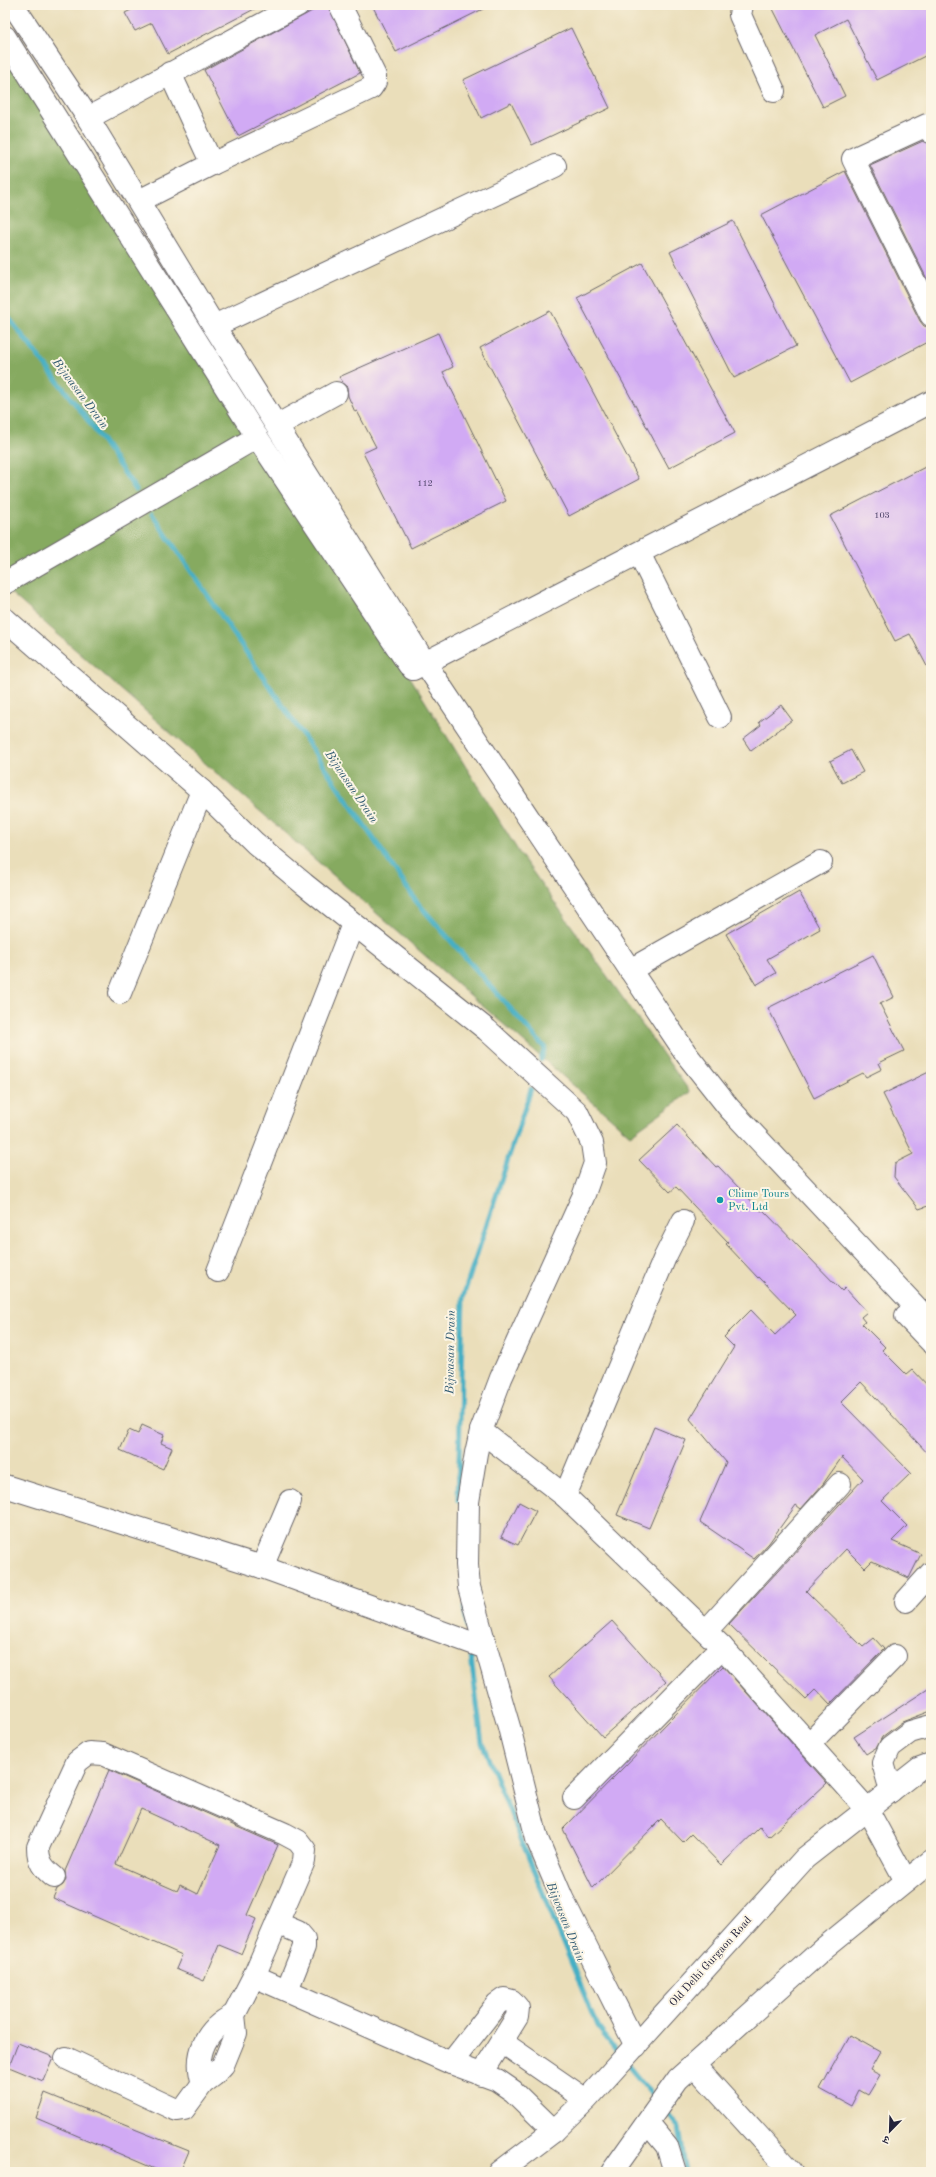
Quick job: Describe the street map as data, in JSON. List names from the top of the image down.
{
  "streets": {
    "street": ["Old Delhi Gurgaon Road"]
  },
  "water": ["Bijwasan Drain"],
  "places": ["Chime Tours Pvt. Ltd"],
  "house_numbers": ["112", "103"],
  "north": "bottom left"
}
